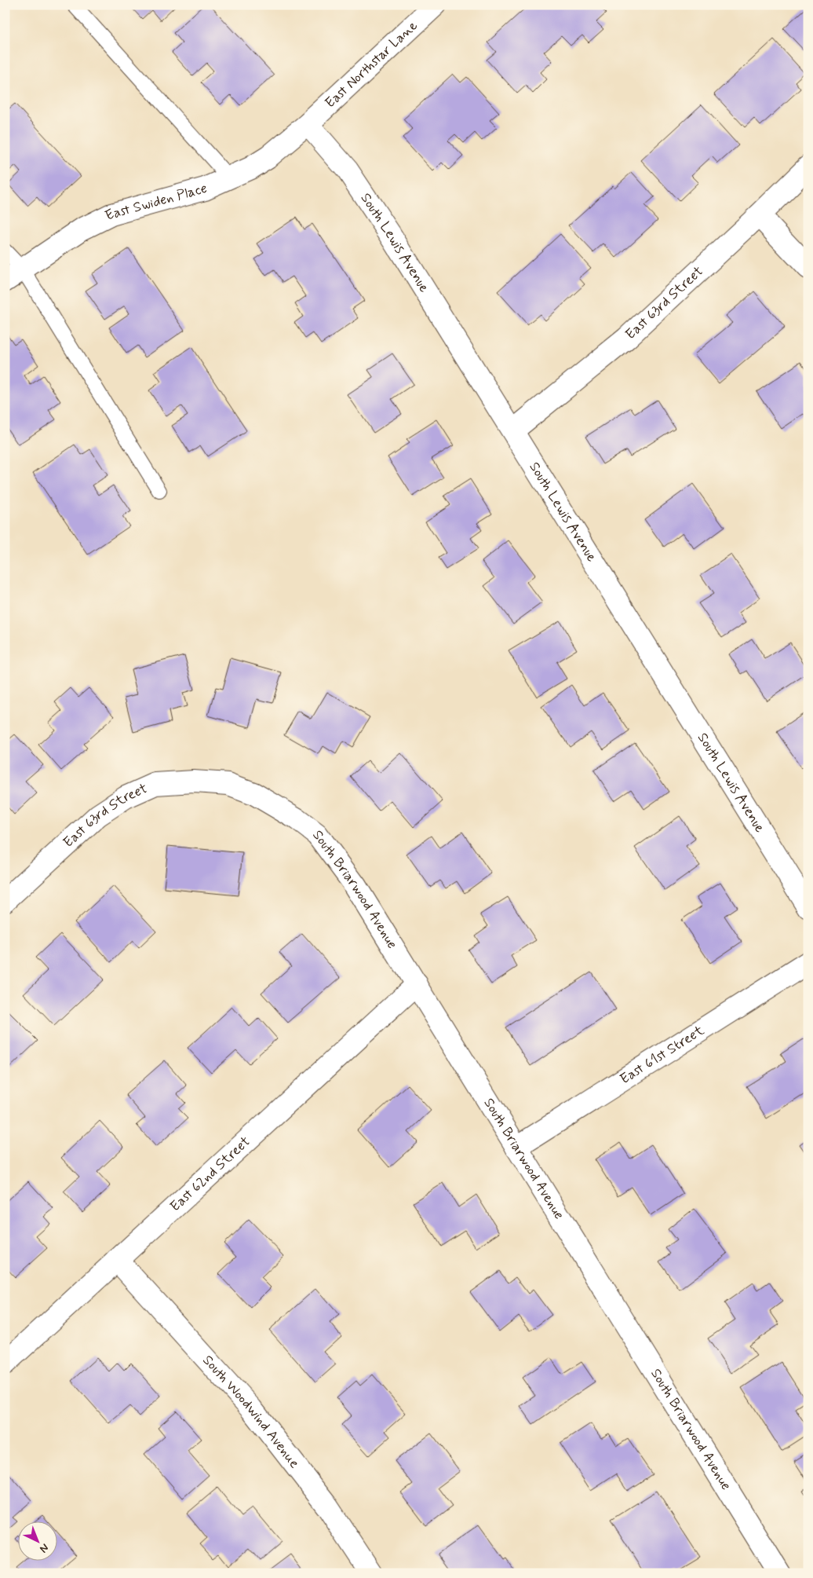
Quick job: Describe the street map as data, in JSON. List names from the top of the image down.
{
  "streets": {
    "street": [
      "East Northstar Lane",
      "East Swiden Place",
      "South Lewis Avenue",
      "East 63rd Street",
      "South Briarwood Avenue",
      "East 61st Street",
      "East 62nd Street",
      "South Woodwind Avenue"
    ]
  },
  "crossings": [
    ["East Northstar Lane", "East Swiden Place"],
    ["East Northstar Lane", "South Lewis Avenue"],
    ["East Swiden Place", "South Lewis Avenue"],
    ["South Lewis Avenue", "East 63rd Street"],
    ["East 63rd Street", "South Briarwood Avenue"],
    ["South Briarwood Avenue", "East 61st Street"],
    ["South Briarwood Avenue", "East 62nd Street"],
    ["East 62nd Street", "South Woodwind Avenue"]
  ],
  "north": "bottom right"
}
